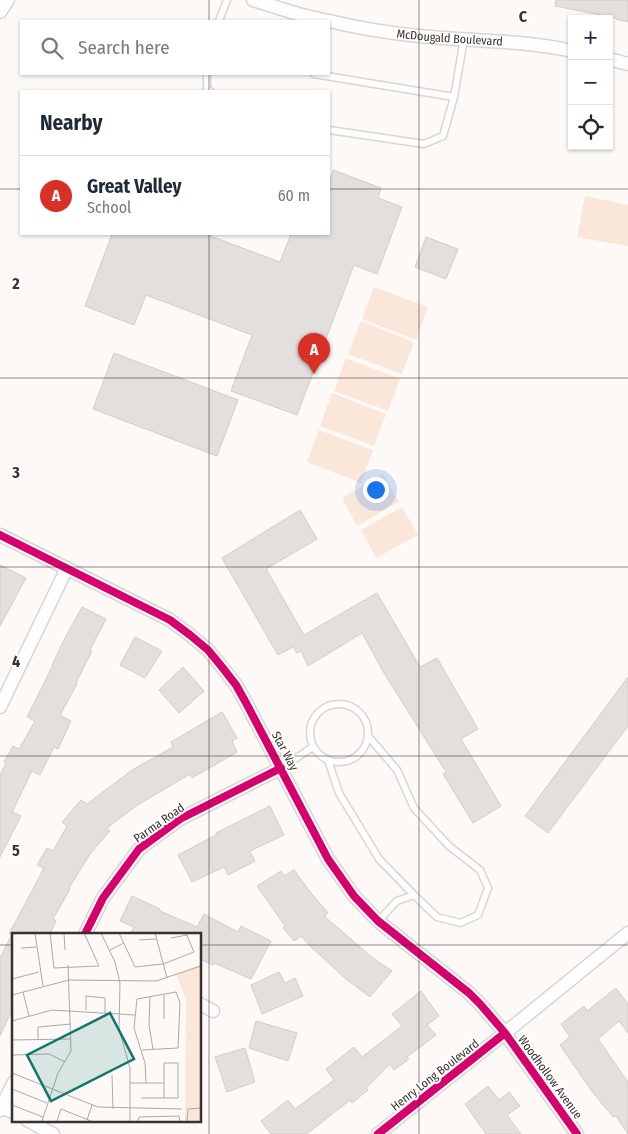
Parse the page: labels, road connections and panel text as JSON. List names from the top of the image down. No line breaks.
{"streets":{"street":["McDougald Boulevard","Star Way","Parma Road","Henry Long Boulevard","Woodhollow Avenue"]},"crossings":[["Star Way","Parma Road"],["Star Way","Henry Long Boulevard"],["Star Way","Woodhollow Avenue"],["Henry Long Boulevard","Woodhollow Avenue"]],"page":{"map_buttons":["+","−"],"search":"Search here","heading":"Nearby","list":[{"mark":"A","name":"Great Valley","note":"School","value":"60 m"}],"pins":"A"},"grid":{"columns":["C"],"rows":["2","3","4","5"]}}
